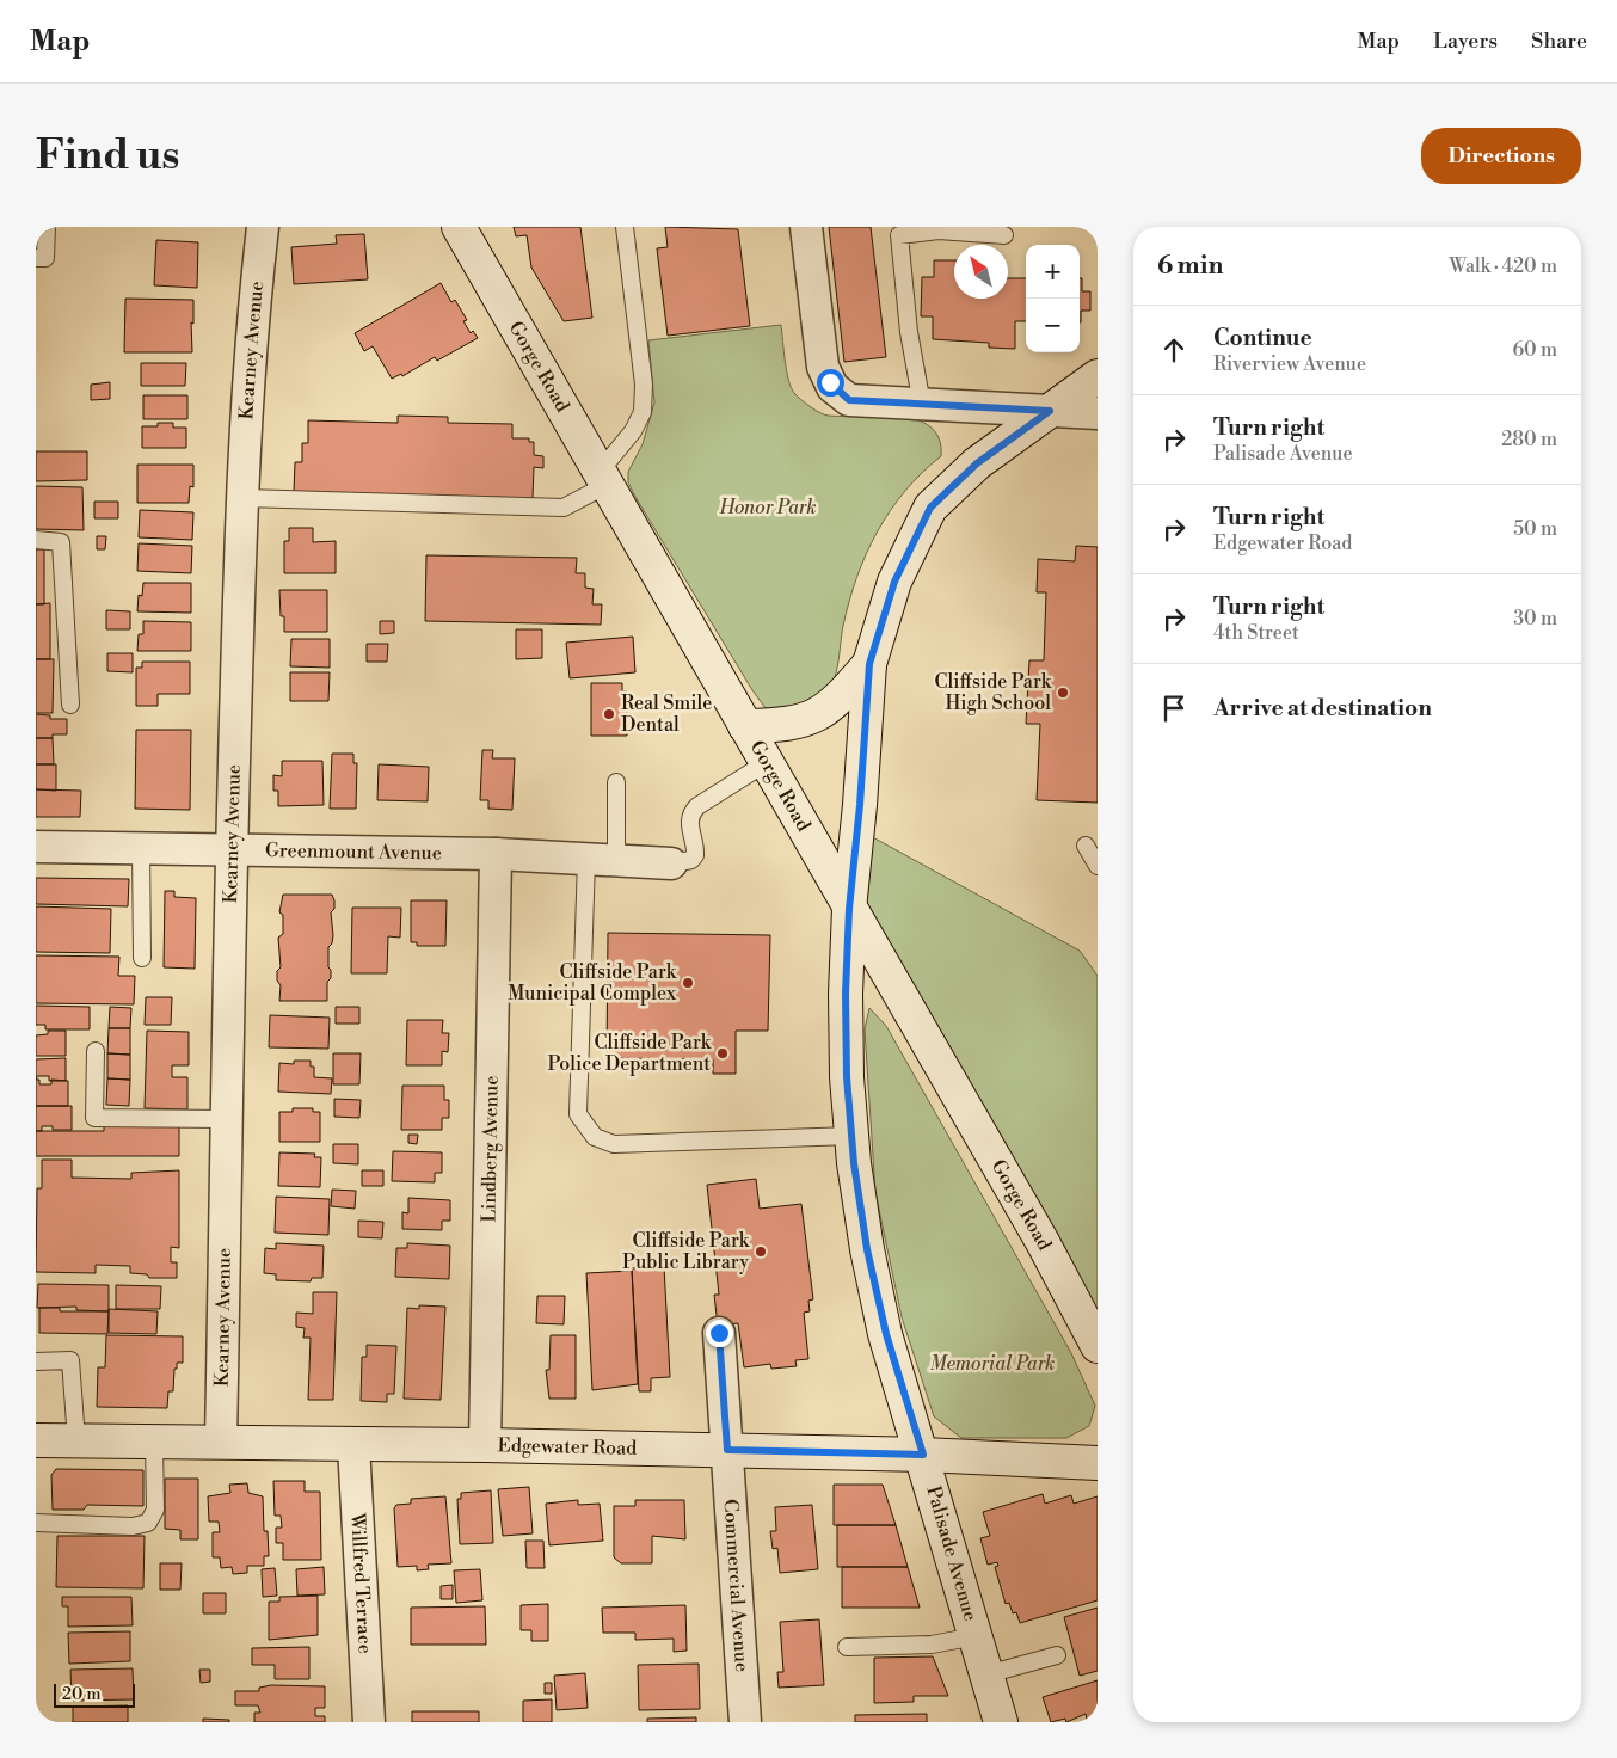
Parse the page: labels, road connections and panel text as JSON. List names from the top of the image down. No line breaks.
{"streets":{"main road":["Gorge Road","Edgewater Road","Palisade Avenue"],"street":["Kearney Avenue","Greenmount Avenue","Lindberg Avenue","Willfred Terrace","Commercial Avenue"]},"crossings":[["Kearney Avenue","Greenmount Avenue"],["Kearney Avenue","Edgewater Road"],["Gorge Road","Palisade Avenue"],["Greenmount Avenue","Lindberg Avenue"],["Lindberg Avenue","Edgewater Road"],["Edgewater Road","Palisade Avenue"],["Edgewater Road","Willfred Terrace"],["Edgewater Road","Commercial Avenue"]],"parks":["Honor Park","Memorial Park"],"places":["Cliffside Park High School","Real Smile Dental","Cliffside Park Municipal Complex","Cliffside Park Police Department","Cliffside Park Public Library"],"scale_bar":"20 m","north":"top left","page":{"header":"Map","nav":["Map","Layers","Share"],"buttons":"Directions","title":"Find us","heading":["6 min","Walk · 420 m"],"map_buttons":["+","−"],"list":[["Continue","Riverview Avenue","60 m"],["Turn right","Palisade Avenue","280 m"],["Turn right","Edgewater Road","50 m"],["Turn right","4th Street","30 m"],"Arrive at destination"],"scale":"20 m"}}
